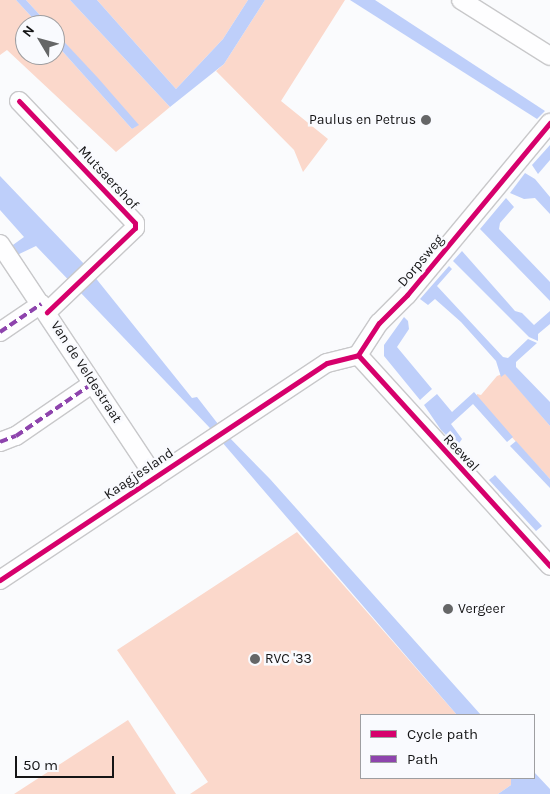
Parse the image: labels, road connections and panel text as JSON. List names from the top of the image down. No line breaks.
{"streets":{"street":["Mutsaershof","Dorpsweg","Van de Veldestraat","Reewal","Kaagjesland"]},"crossings":[["Mutsaershof","Van de Veldestraat"],["Dorpsweg","Reewal"],["Dorpsweg","Kaagjesland"],["Van de Veldestraat","Kaagjesland"],["Reewal","Kaagjesland"]],"places":["Paulus en Petrus","Vergeer","RVC '33"],"legend":["Cycle path","Path"],"scale_bar":"50 m","north":"top left"}
